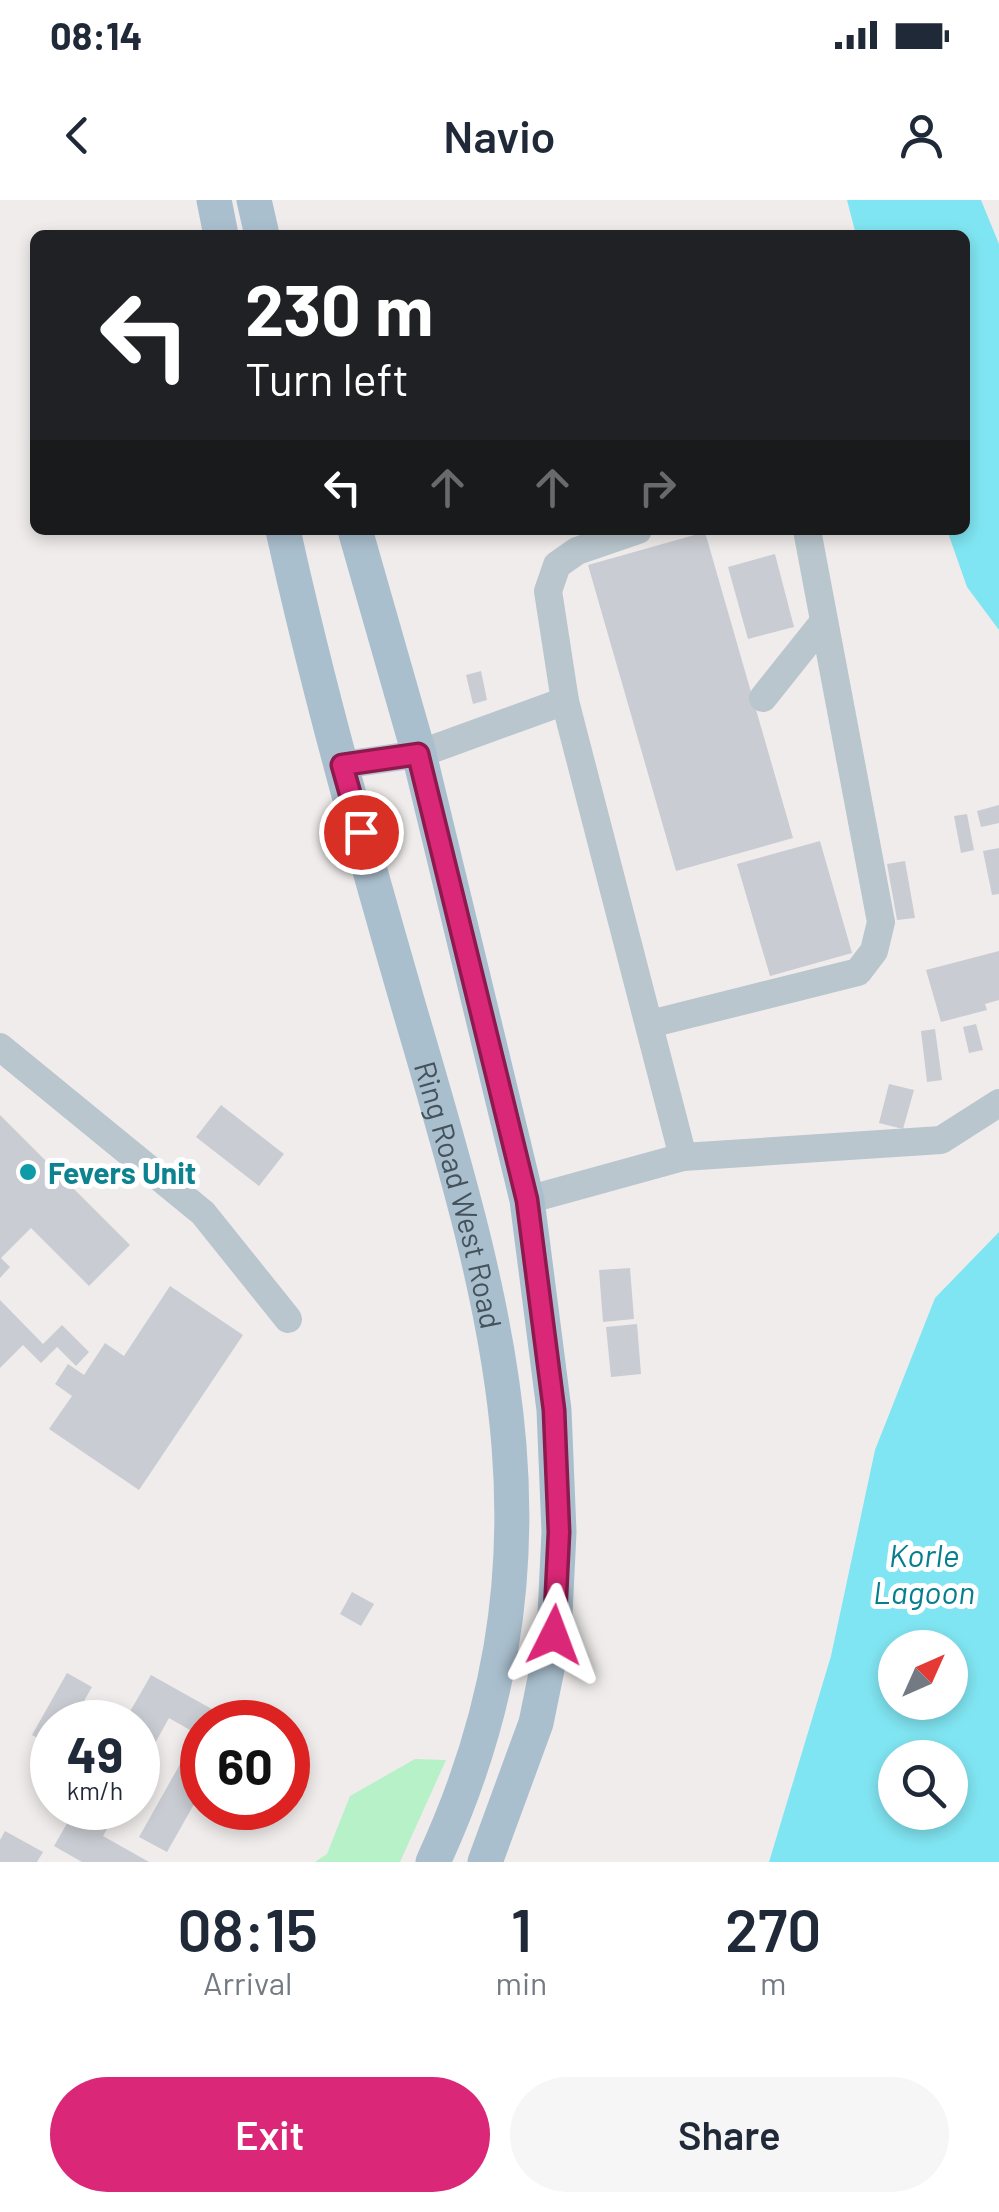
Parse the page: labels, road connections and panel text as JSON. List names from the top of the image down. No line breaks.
{"streets":{"main road":["Ring Road West Road"]},"water":["Korle Lagoon"],"places":["Fevers Unit"],"north":"top right","page":{"status":"08:14","header":"Navio","turn":["230 m","Turn left"],"speed":"49 km/h","limit":"60","eta":["08:15","Arrival","1","min","270","m"],"buttons":["Exit","Share"]}}
